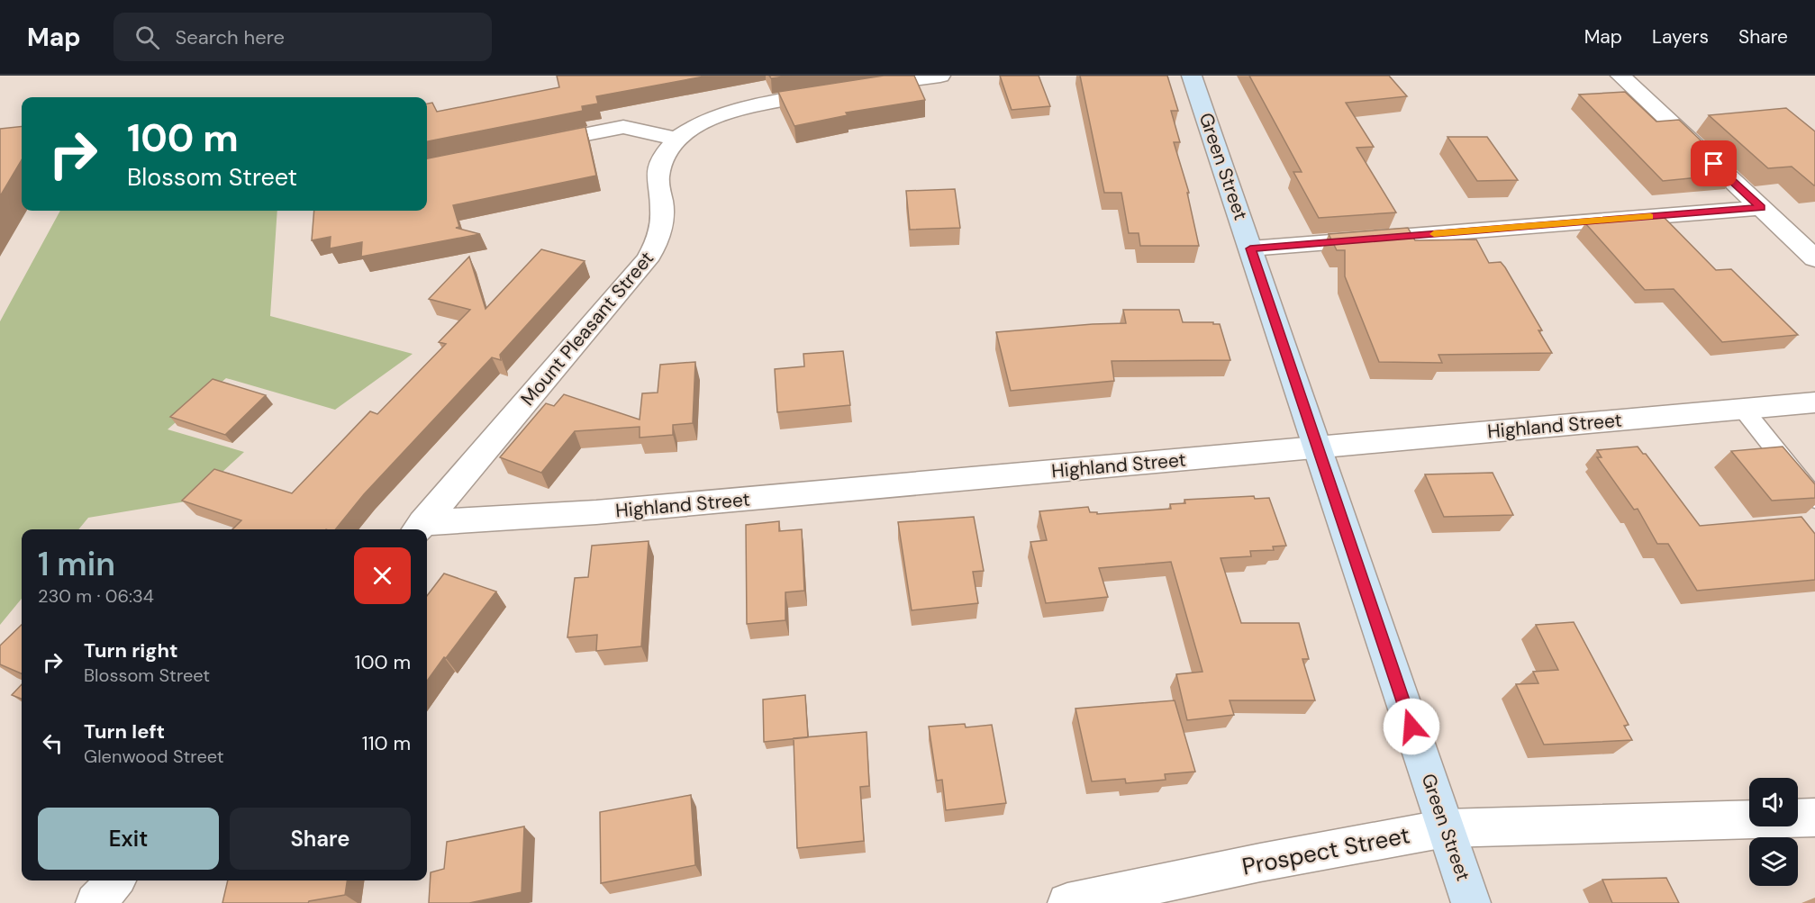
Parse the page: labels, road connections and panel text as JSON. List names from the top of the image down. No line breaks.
{"streets":{"street":["Green Street","Mount Pleasant Street","Highland Street","Prospect Street"]},"crossings":[["Green Street","Highland Street"],["Green Street","Prospect Street"],["Mount Pleasant Street","Highland Street"]],"page":{"header":"Map","search":"Search here","nav":["Map","Layers","Share"],"turn":["100 m","Blossom Street"],"heading":["1 min","230 m · 06:34"],"list":[{"name":"Turn right","note":"Blossom Street","value":"100 m"},{"name":"Turn left","note":"Glenwood Street","value":"110 m"}],"buttons":["Exit","Share"]}}
